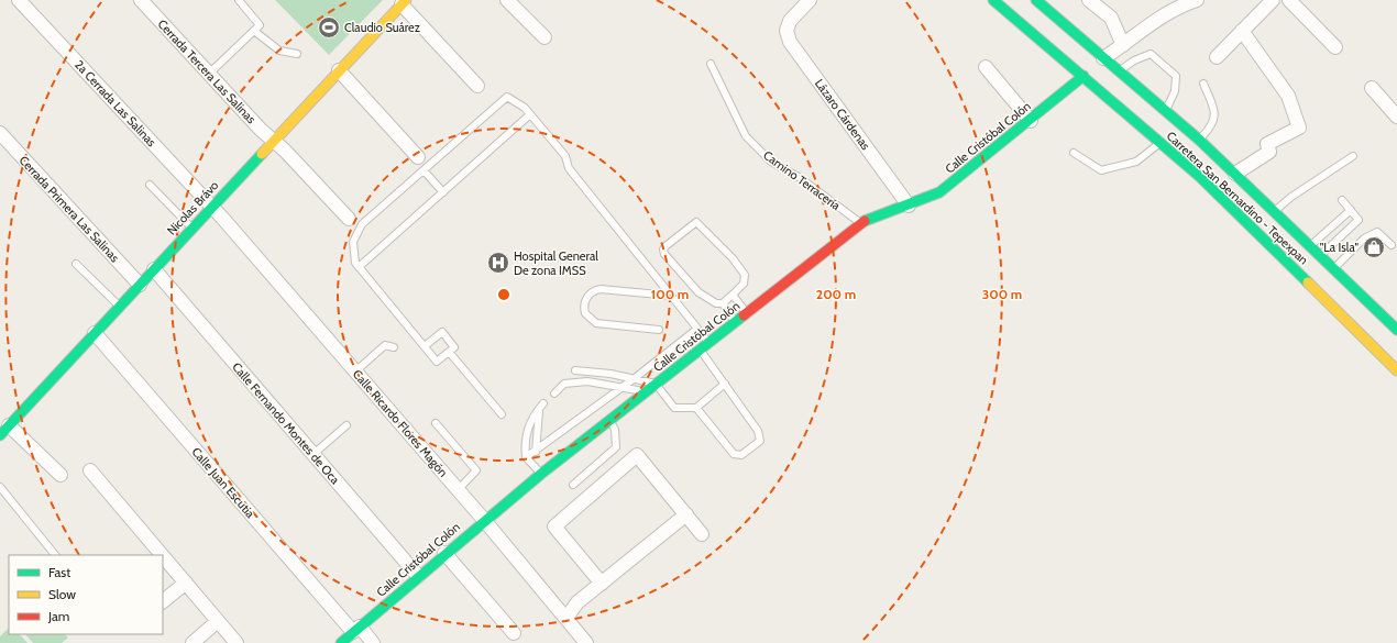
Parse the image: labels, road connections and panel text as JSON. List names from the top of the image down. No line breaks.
{"streets":{"main road":["Calle Cristóbal Colón","Carretera San Bernardino - Tepexpan","Nicolas Brávo"],"street":["Cerrada Tercera Las Salinas","2a Cerrada Las Salinas","Lázaro Cárdenas","Cerrada Primera Las Salinas","Calle Fernando Montes de Oca","Calle Ricardo Flores Magón","Calle Juan Escutia"],"lane":["Camino Terracería"]},"crossings":[["Cerrada Tercera Las Salinas","Nicolas Brávo"],["2a Cerrada Las Salinas","Nicolas Brávo"],["2a Cerrada Las Salinas","Calle Ricardo Flores Magón"],["Lázaro Cárdenas","Calle Cristóbal Colón"],["Calle Cristóbal Colón","Camino Terracería"],["Calle Cristóbal Colón","Carretera San Bernardino - Tepexpan"],["Calle Cristóbal Colón","Calle Fernando Montes de Oca"],["Calle Cristóbal Colón","Calle Ricardo Flores Magón"],["Calle Cristóbal Colón","Calle Juan Escutia"],["Nicolas Brávo","Cerrada Primera Las Salinas"],["Nicolas Brávo","Calle Fernando Montes de Oca"],["Nicolas Brávo","Calle Ricardo Flores Magón"],["Nicolas Brávo","Calle Juan Escutia"]],"places":{"sports":["Claudio Suárez"],"shop":["\"La Isla\""],"hospital":["Hospital General De zona IMSS"]},"legend":["Fast","Slow","Jam"],"rings":["100 m","200 m","300 m"]}
